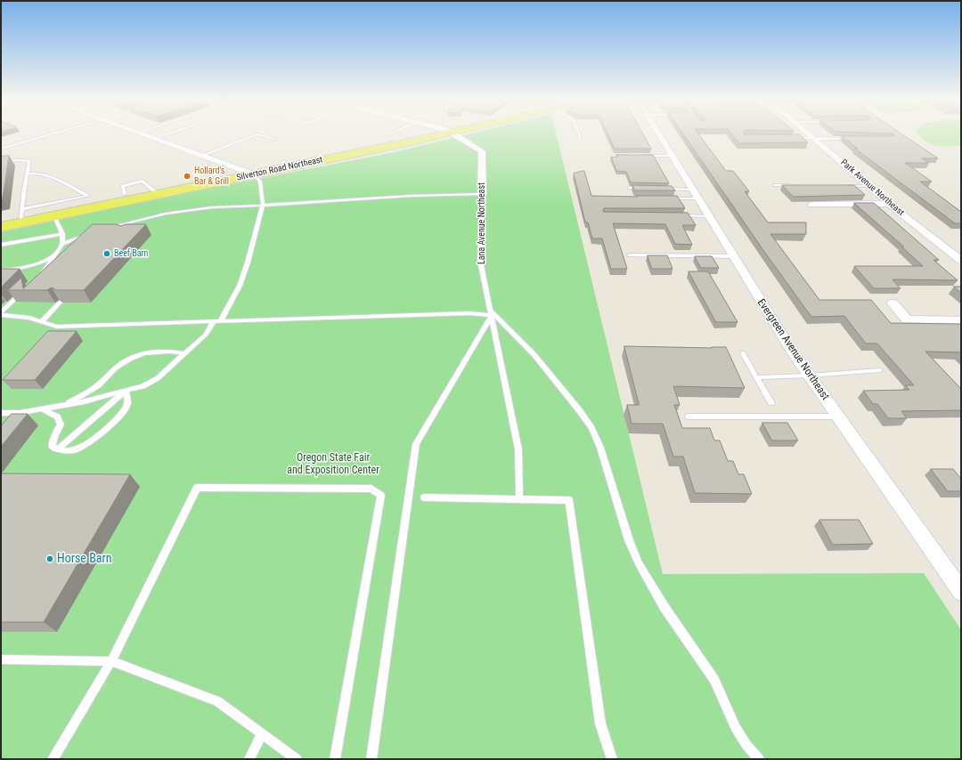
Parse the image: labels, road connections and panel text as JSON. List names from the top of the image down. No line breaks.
{"streets":{"main road":["Silverton Road Northeast"],"street":["Park Avenue Northeast","Lana Avenue Northeast","Evergreen Avenue Northeast"]},"parks":["Oregon State Fair and Exposition Center"],"places":["Hollard's Bar & Grill","Beef Barn","Horse Barn"]}
